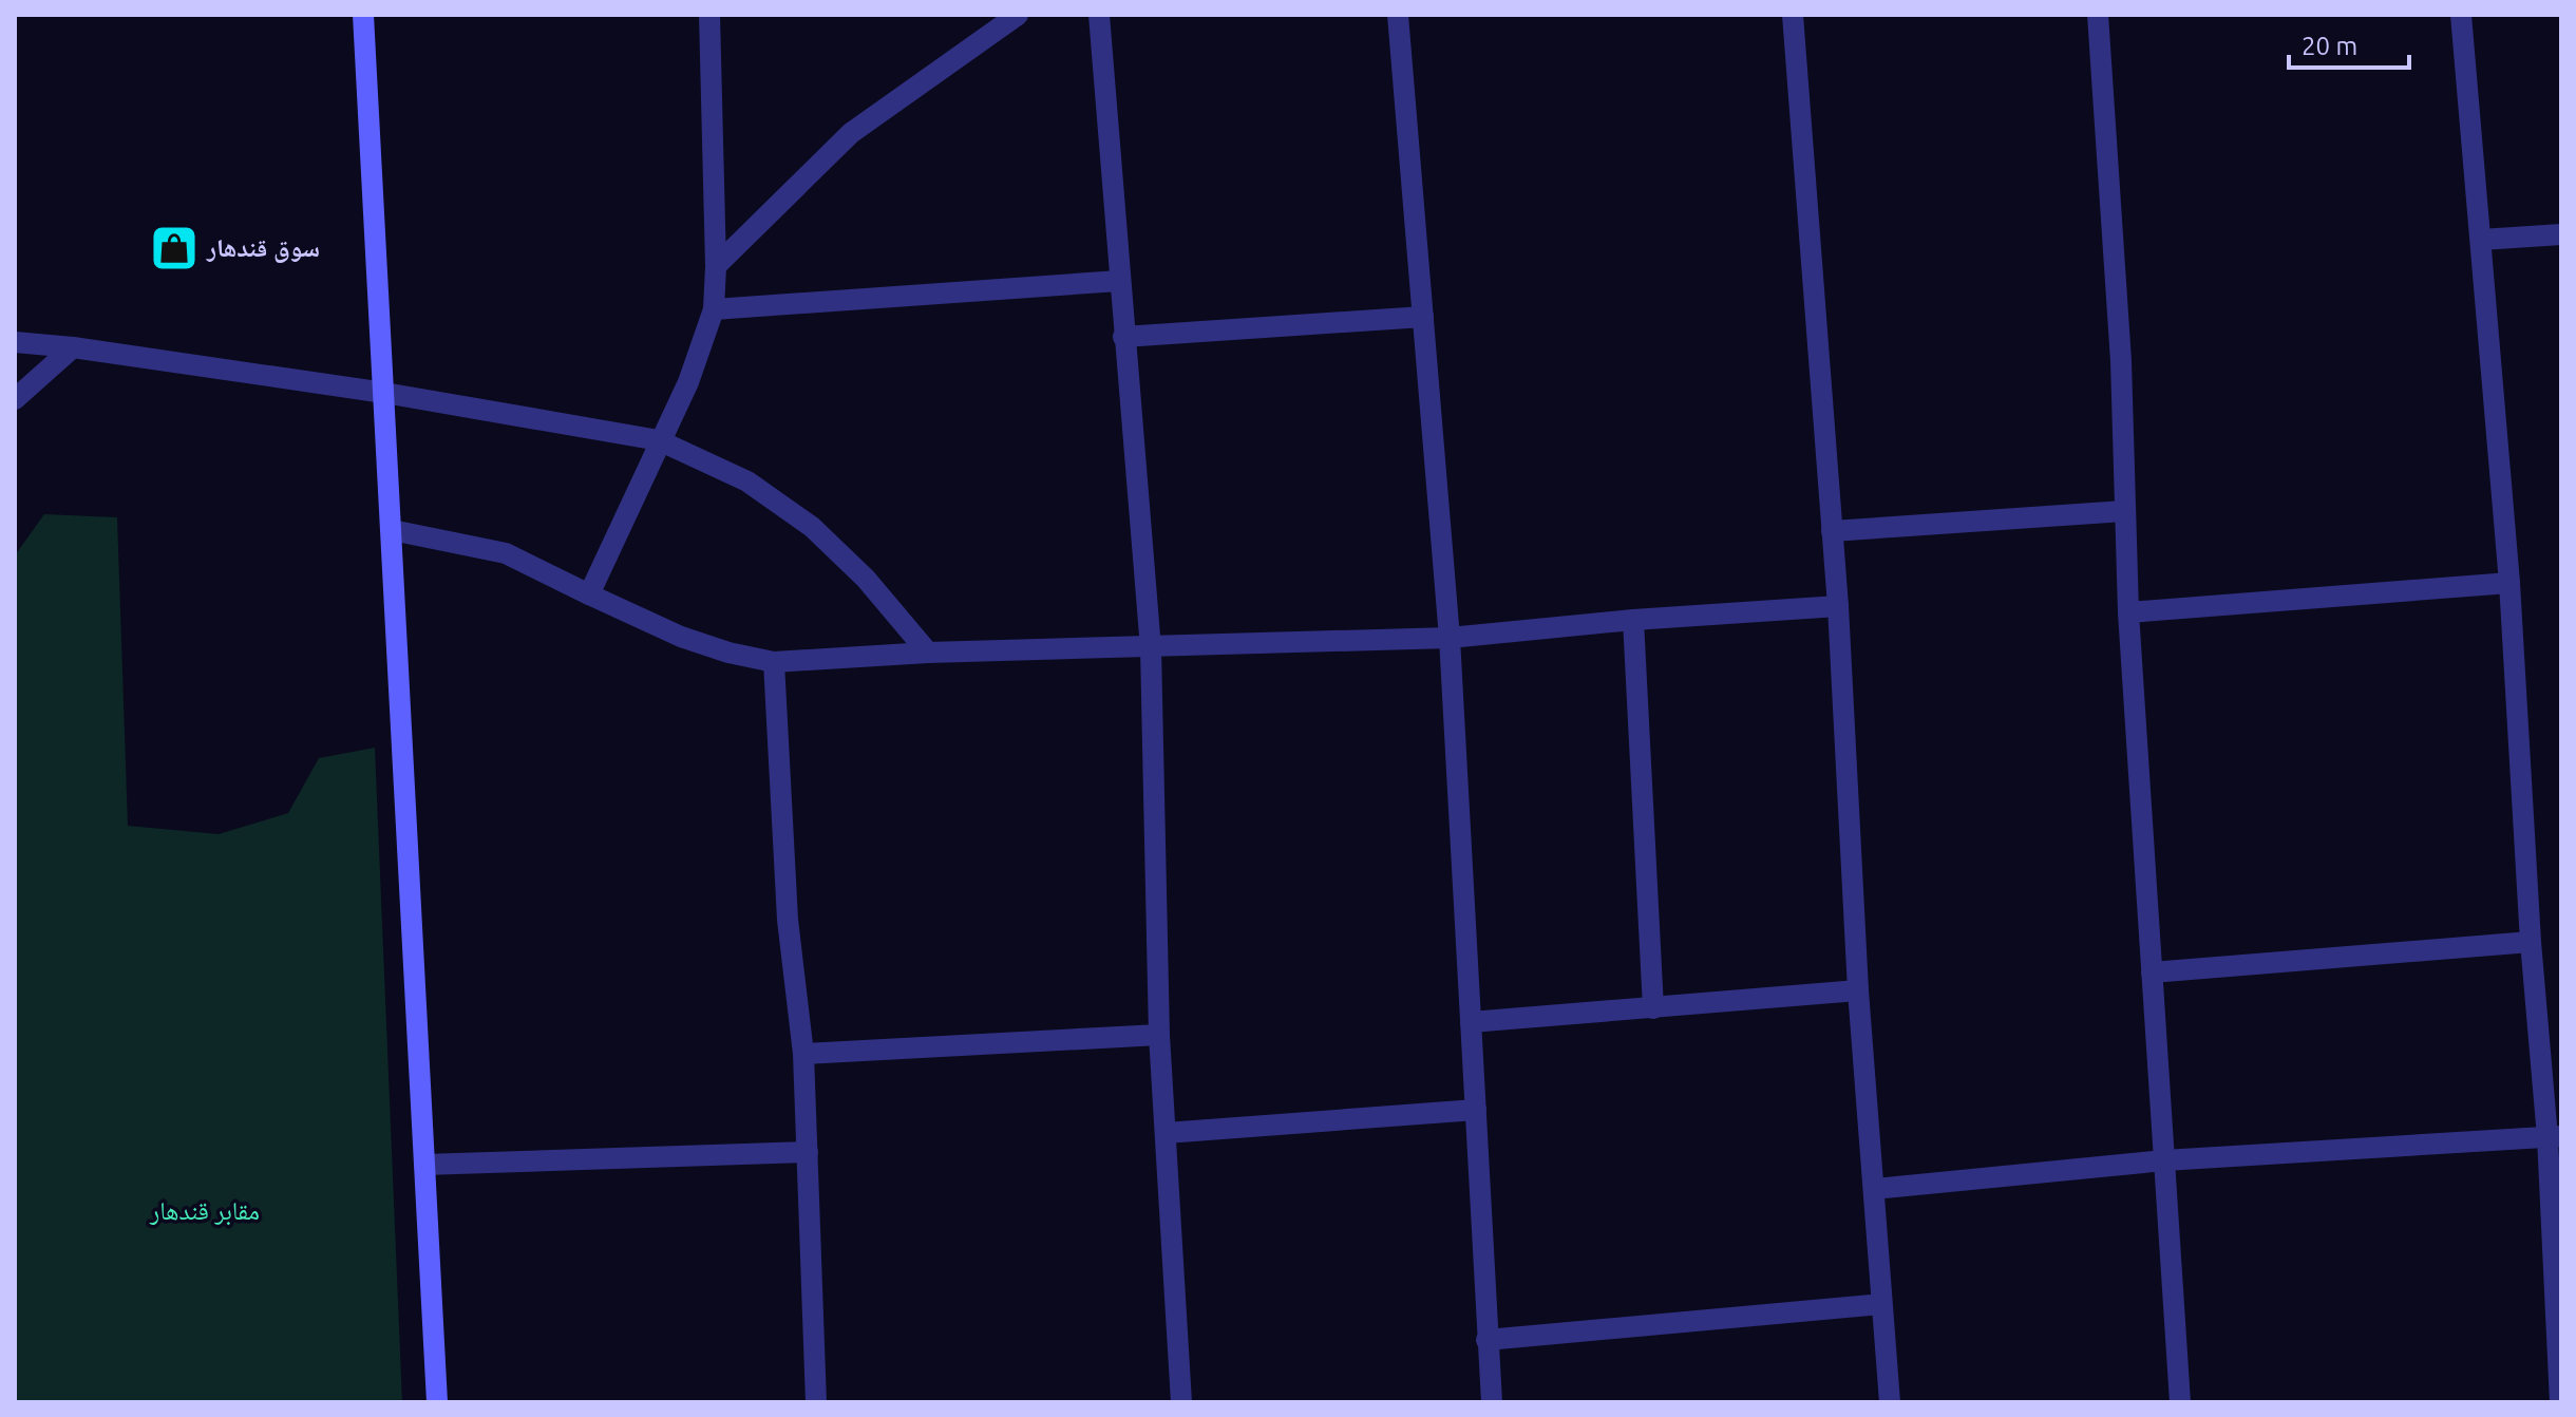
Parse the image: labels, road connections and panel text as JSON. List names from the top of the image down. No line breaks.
{"parks":["مقابر قندهار"],"places":{"shop":["سوق قندهار"]},"scale_bar":"20 m"}
